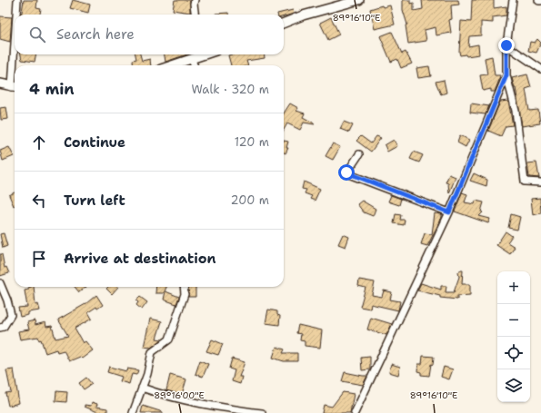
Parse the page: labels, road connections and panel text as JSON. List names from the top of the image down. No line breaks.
{"page":{"search":"Search here","heading":["4 min","Walk · 320 m"],"list":[["Continue","120 m"],["Turn left","200 m"],"Arrive at destination"],"map_buttons":["+","−"]},"coordinates":["89°16'10\"E","89°16'00\"E"]}
